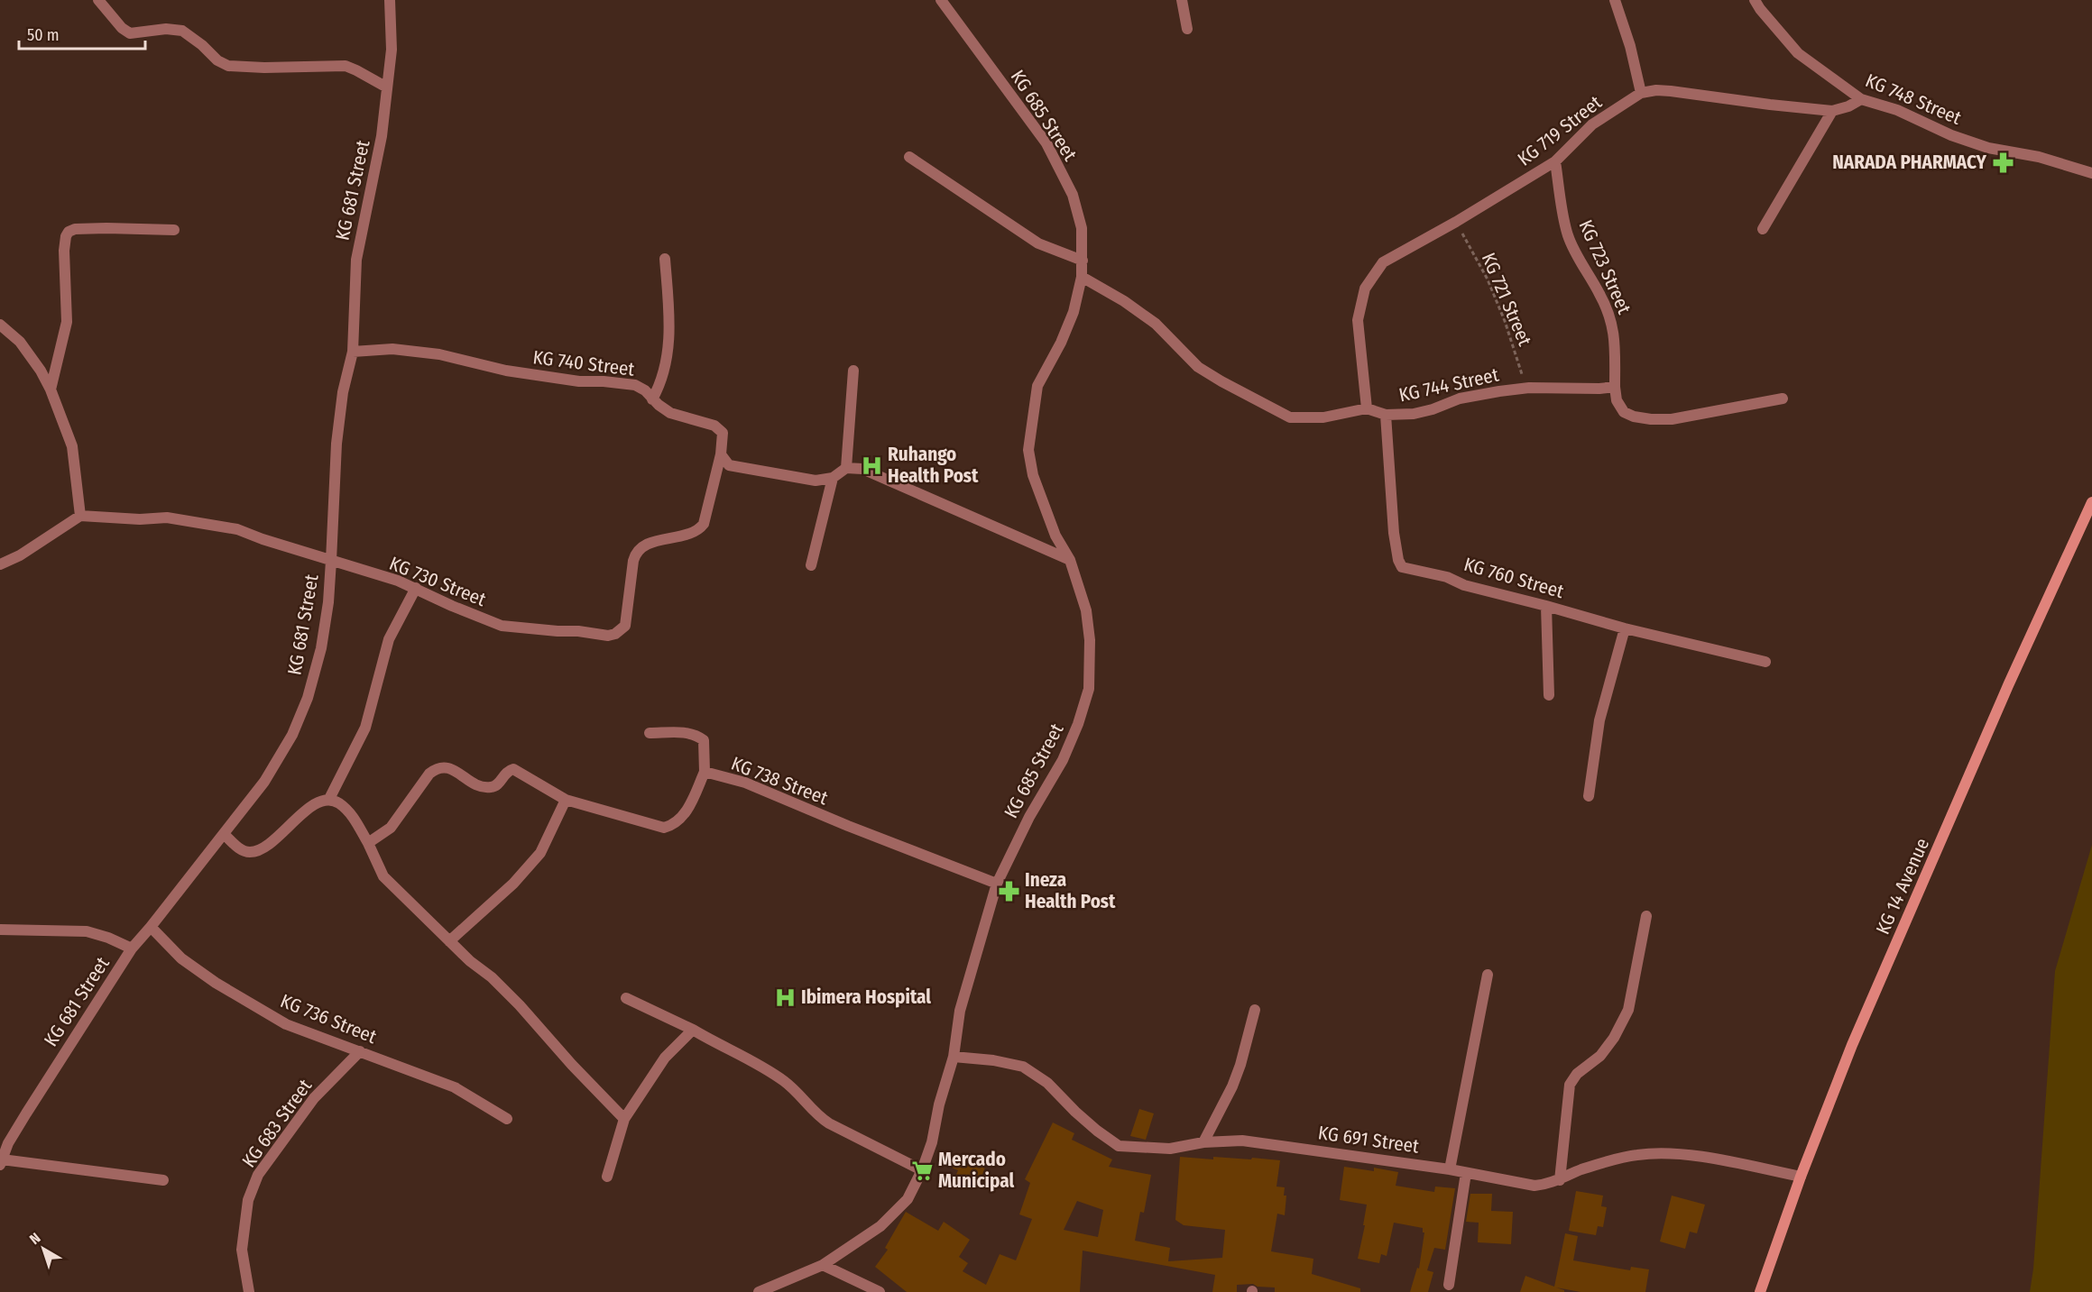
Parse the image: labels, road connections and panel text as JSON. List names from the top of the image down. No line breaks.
{"streets":{"main road":["KG 14 Avenue"],"street":["KG 748 Street","KG 685 Street","KG 719 Street","KG 681 Street","KG 723 Street","KG 740 Street","KG 744 Street","KG 760 Street","KG 730 Street","KG 738 Street","KG 736 Street","KG 683 Street","KG 691 Street"],"path":["KG 721 Street"]},"crossings":[["KG 748 Street","KG 719 Street"],["KG 685 Street","KG 738 Street"],["KG 685 Street","KG 691 Street"],["KG 719 Street","KG 723 Street"],["KG 719 Street","KG 721 Street"],["KG 719 Street","KG 744 Street"],["KG 681 Street","KG 740 Street"],["KG 681 Street","KG 730 Street"],["KG 681 Street","KG 736 Street"],["KG 723 Street","KG 744 Street"],["KG 721 Street","KG 744 Street"],["KG 740 Street","KG 730 Street"],["KG 744 Street","KG 760 Street"],["KG 14 Avenue","KG 691 Street"],["KG 736 Street","KG 683 Street"]],"places":{"pharmacy":["NARADA PHARMACY","Ineza Health Post"],"hospital":["Ruhango Health Post","Ibimera Hospital"],"supermarket":["Mercado Municipal"]},"scale_bar":"50 m","north":"top left"}
